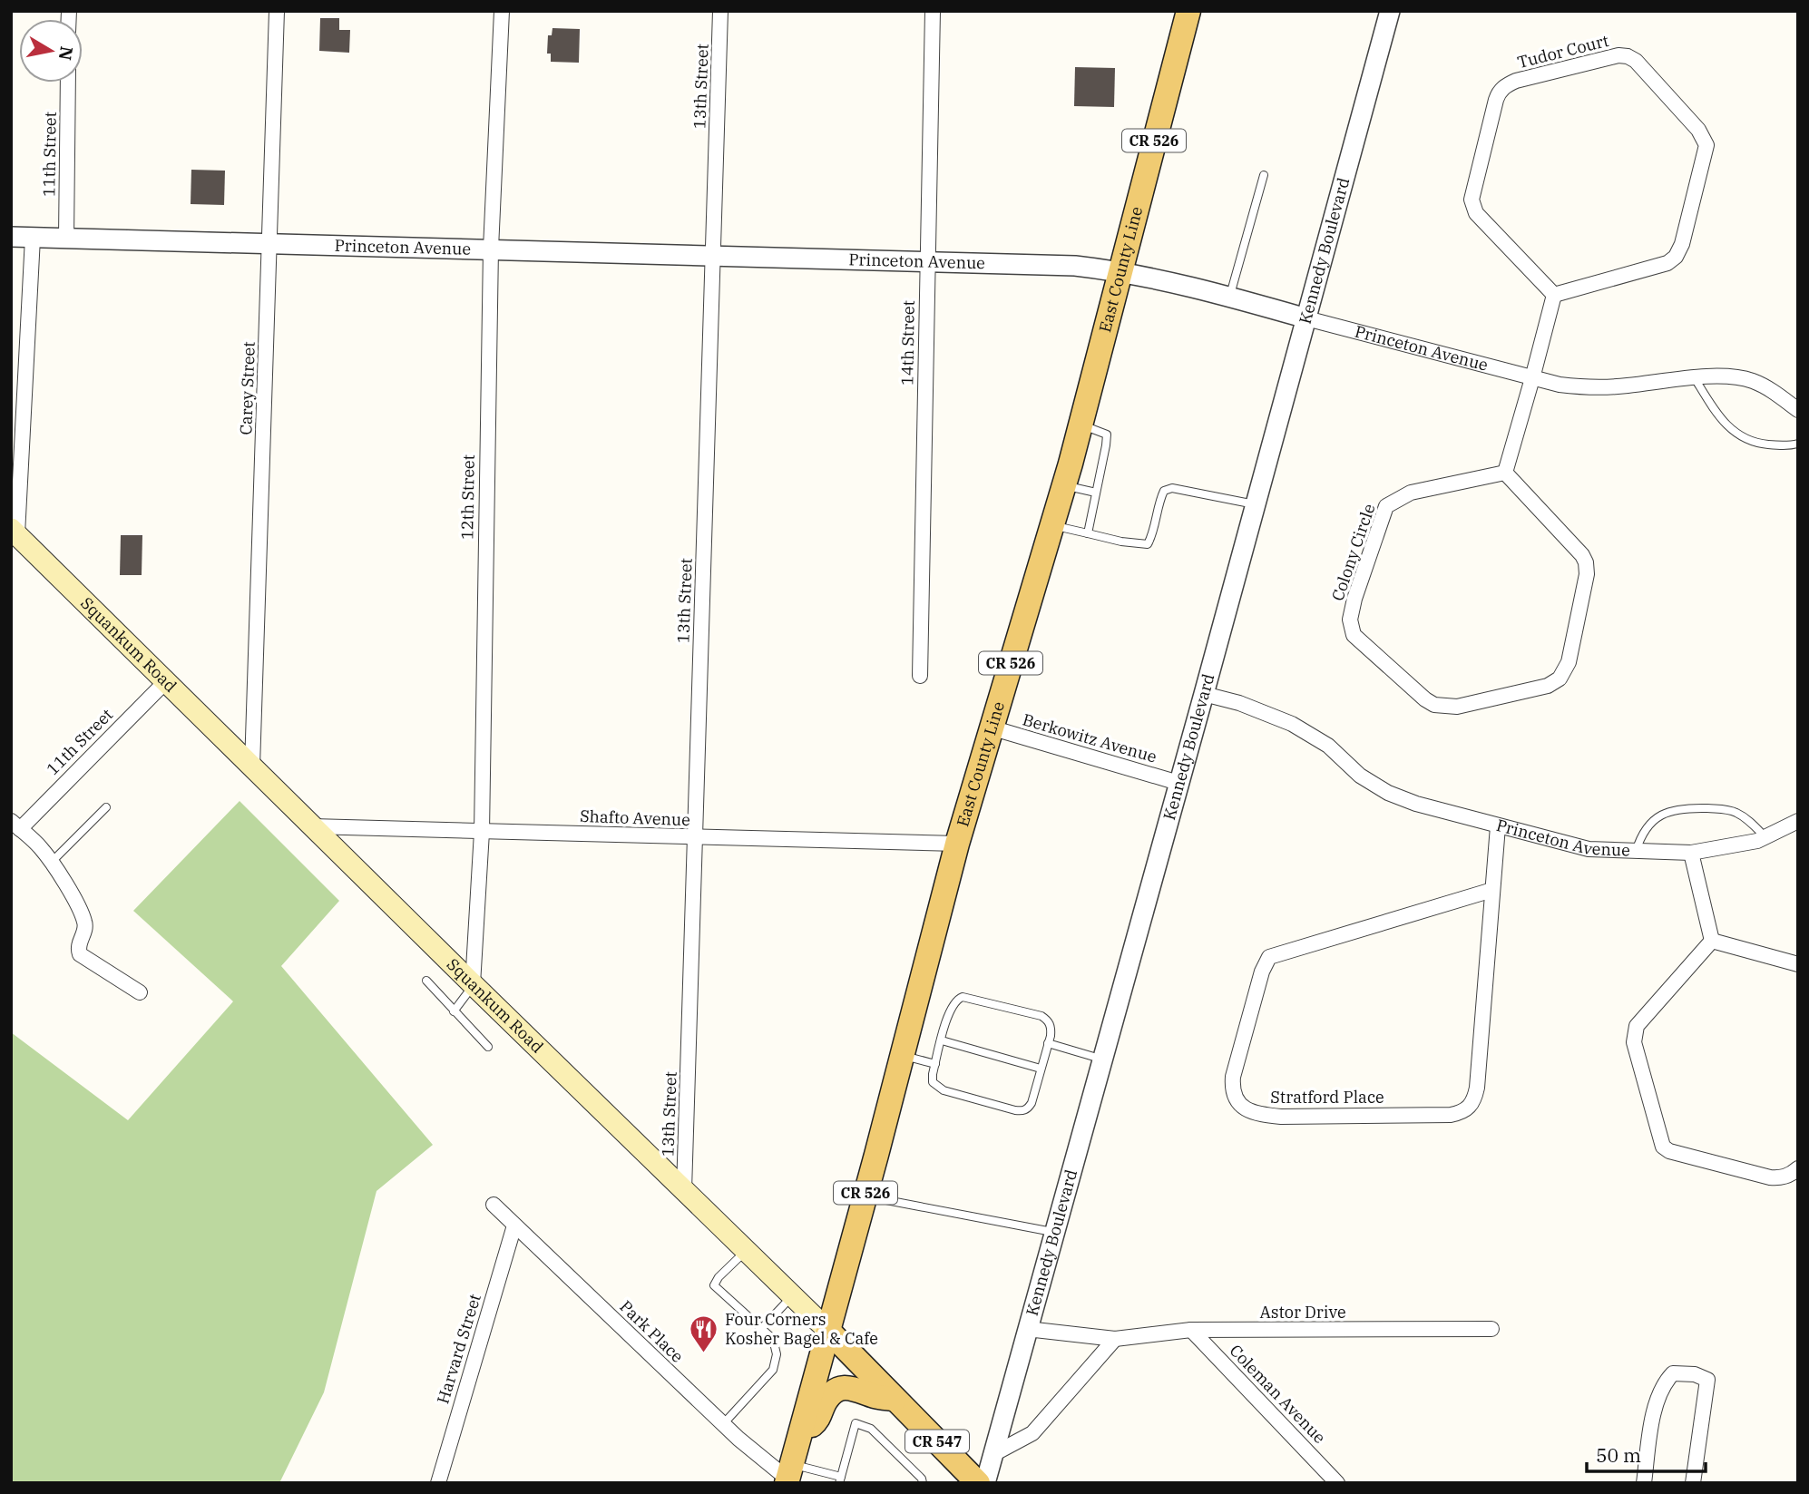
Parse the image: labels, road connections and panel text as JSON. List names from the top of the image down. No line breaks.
{"streets":{"main road":["CR 526","East County Line","Squankum Road","CR 547"],"street":["Tudor Court","13th Street","11th Street","Princeton Avenue","Kennedy Boulevard","14th Street","Carey Street","12th Street","Colony Circle","Berkowitz Avenue","Shafto Avenue","Stratford Place","Astor Drive","Park Place","Harvard Street","Coleman Avenue"]},"crossings":[["13th Street","Princeton Avenue"],["13th Street","Squankum Road"],["13th Street","Shafto Avenue"],["11th Street","Princeton Avenue"],["11th Street","Squankum Road"],["Princeton Avenue","Kennedy Boulevard"],["Princeton Avenue","East County Line"],["Princeton Avenue","14th Street"],["Princeton Avenue","Carey Street"],["Princeton Avenue","12th Street"],["Princeton Avenue","Stratford Place"],["Kennedy Boulevard","Berkowitz Avenue"],["Kennedy Boulevard","Astor Drive"],["East County Line","Squankum Road"],["East County Line","Berkowitz Avenue"],["East County Line","Shafto Avenue"],["East County Line","Park Place"],["Carey Street","Squankum Road"],["12th Street","Squankum Road"],["12th Street","Shafto Avenue"],["Squankum Road","Shafto Avenue"],["Astor Drive","Coleman Avenue"],["Park Place","Harvard Street"]],"places":{"restaurant":["Four Corners Kosher Bagel & Cafe"]},"scale_bar":"50 m","north":"right"}
